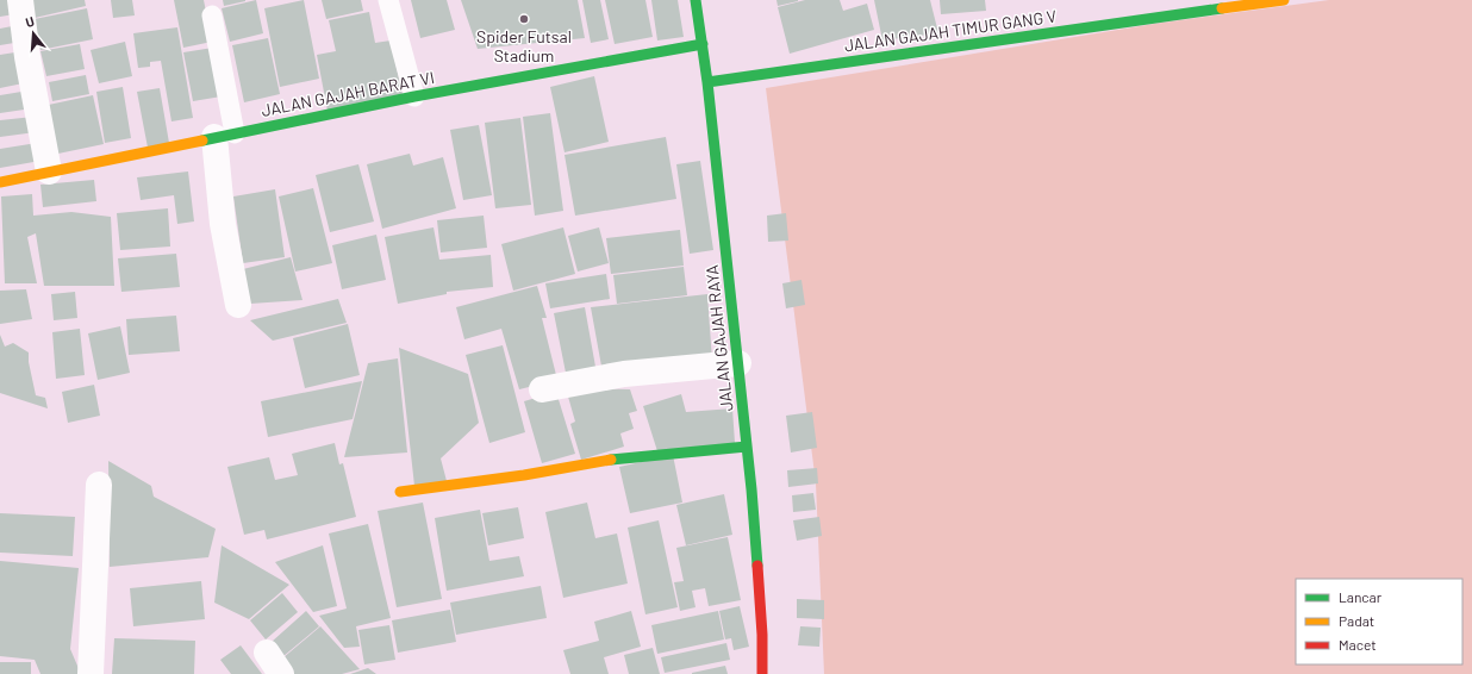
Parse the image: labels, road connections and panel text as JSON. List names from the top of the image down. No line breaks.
{"streets":{"street":["JALAN GAJAH TIMUR GANG V","JALAN GAJAH BARAT VI","JALAN GAJAH RAYA"]},"crossings":[["JALAN GAJAH TIMUR GANG V","JALAN GAJAH RAYA"],["JALAN GAJAH BARAT VI","JALAN GAJAH RAYA"]],"places":["Spider Futsal Stadium"],"legend":["Lancar","Padat","Macet"],"north":"top"}
